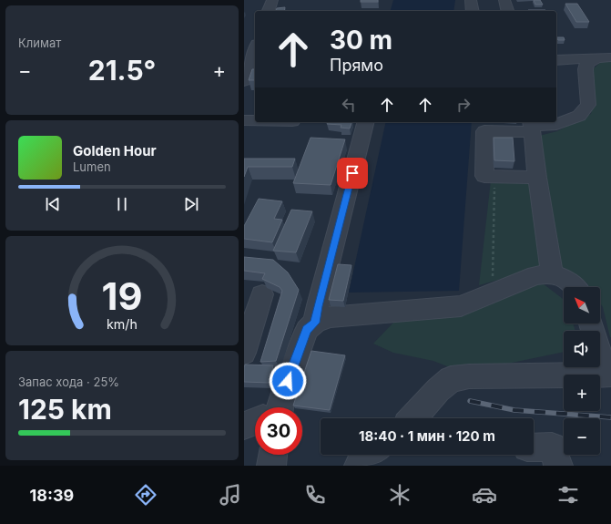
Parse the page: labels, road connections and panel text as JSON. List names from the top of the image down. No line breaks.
{"north":"top left","page":{"tile":["Климат",["Запас хода · 25%","125 km"]],"turn":["30 m","Прямо"],"heat":["−","21.5°","+"],"song":["Golden Hour","Lumen"],"map_buttons":["+","−"],"limit":"30","trip":"18:40 · 1 мин · 120 m","tabs":"18:39","gauge":["19","km/h"]}}
